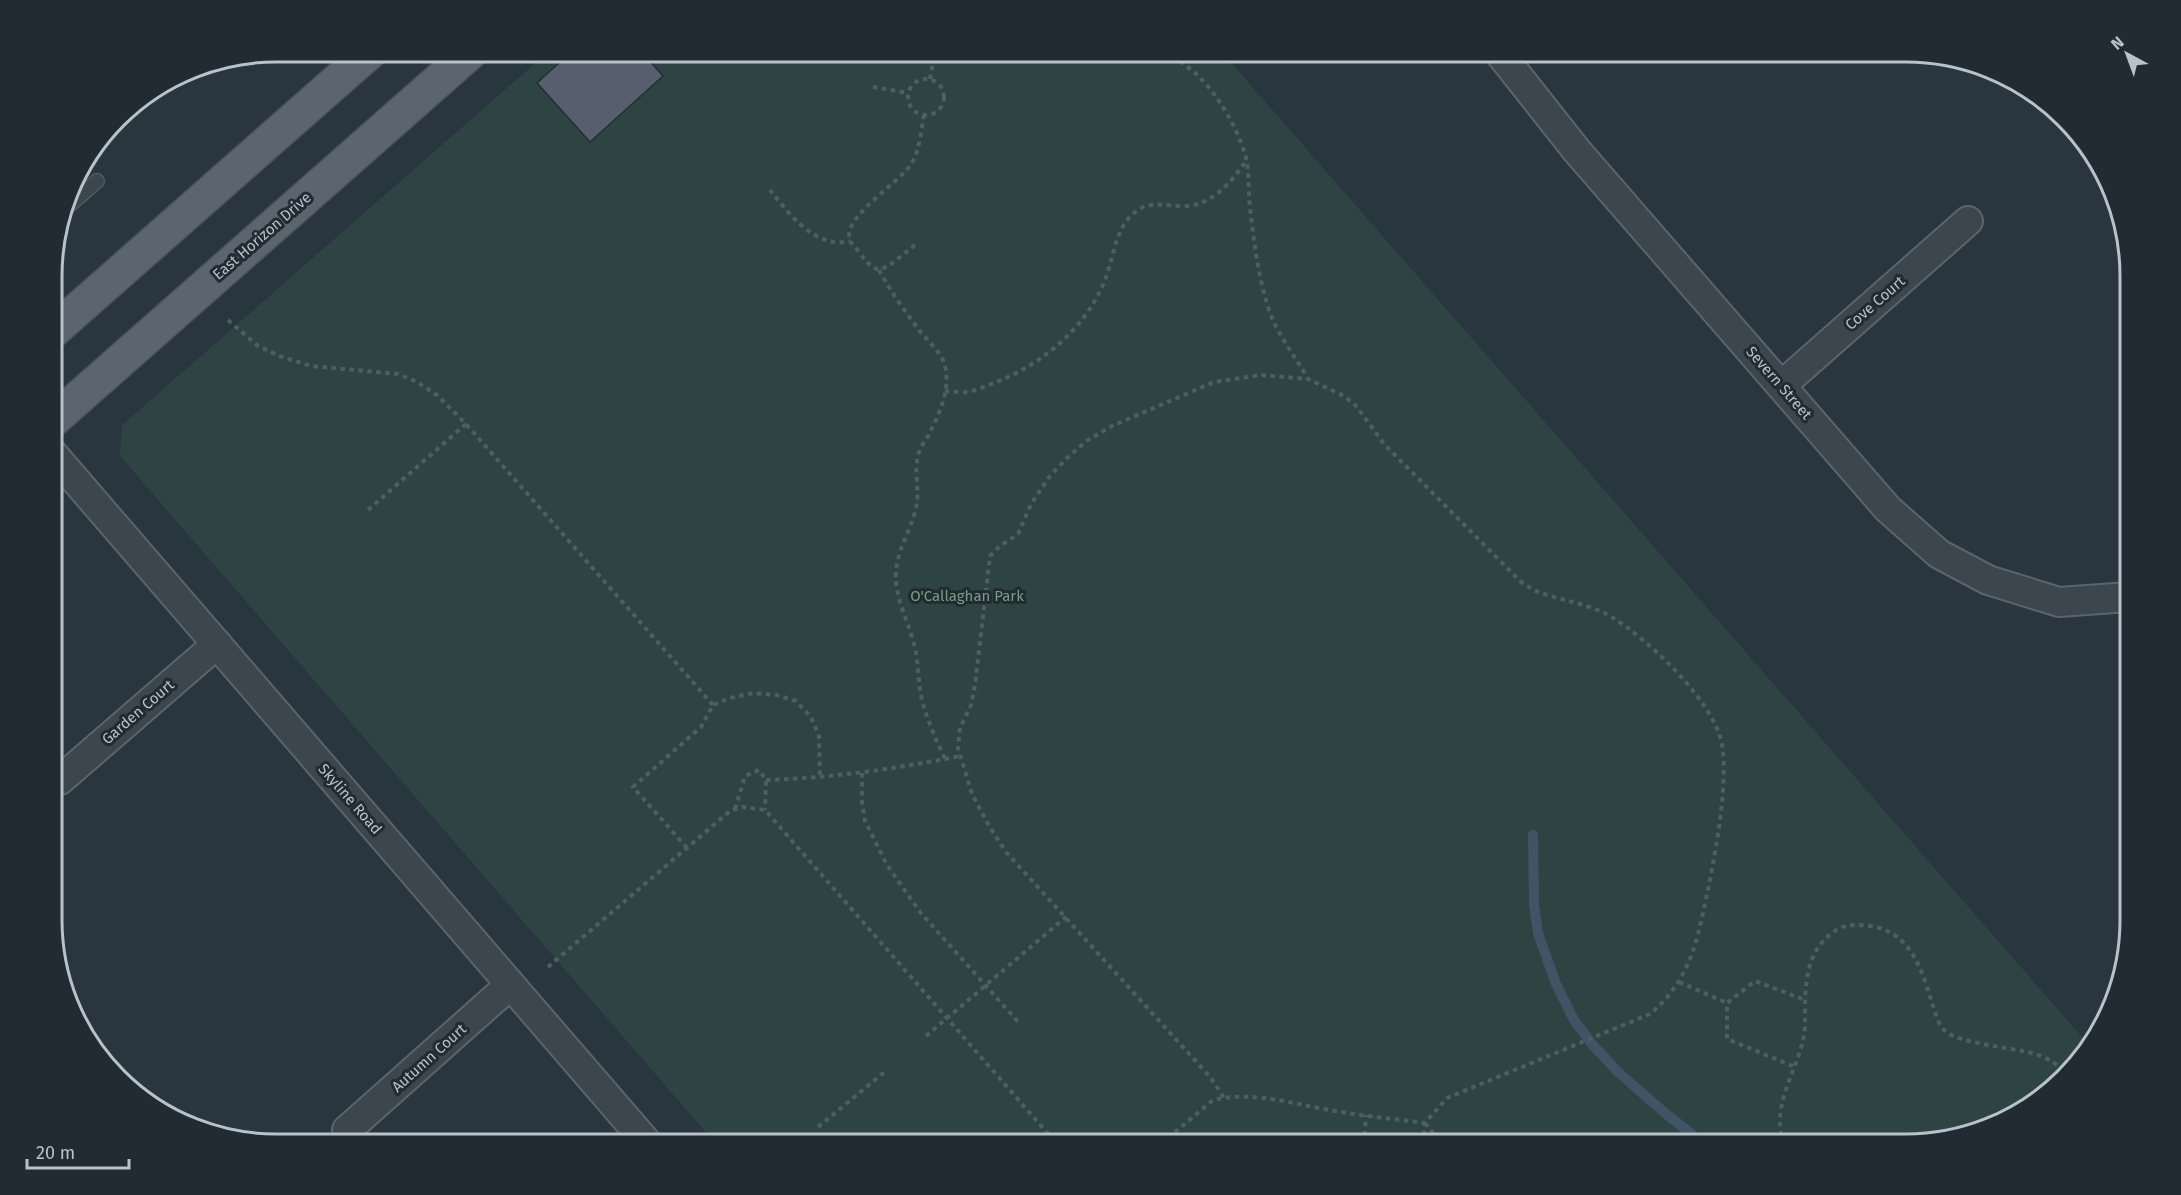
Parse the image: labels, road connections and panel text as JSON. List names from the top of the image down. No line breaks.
{"streets":{"main road":["East Horizon Drive"],"street":["Cove Court","Severn Street","Garden Court","Skyline Road","Autumn Court"]},"crossings":[["Cove Court","Severn Street"],["Garden Court","Skyline Road"],["Skyline Road","Autumn Court"]],"parks":["O'Callaghan Park"],"scale_bar":"20 m","north":"top left"}
